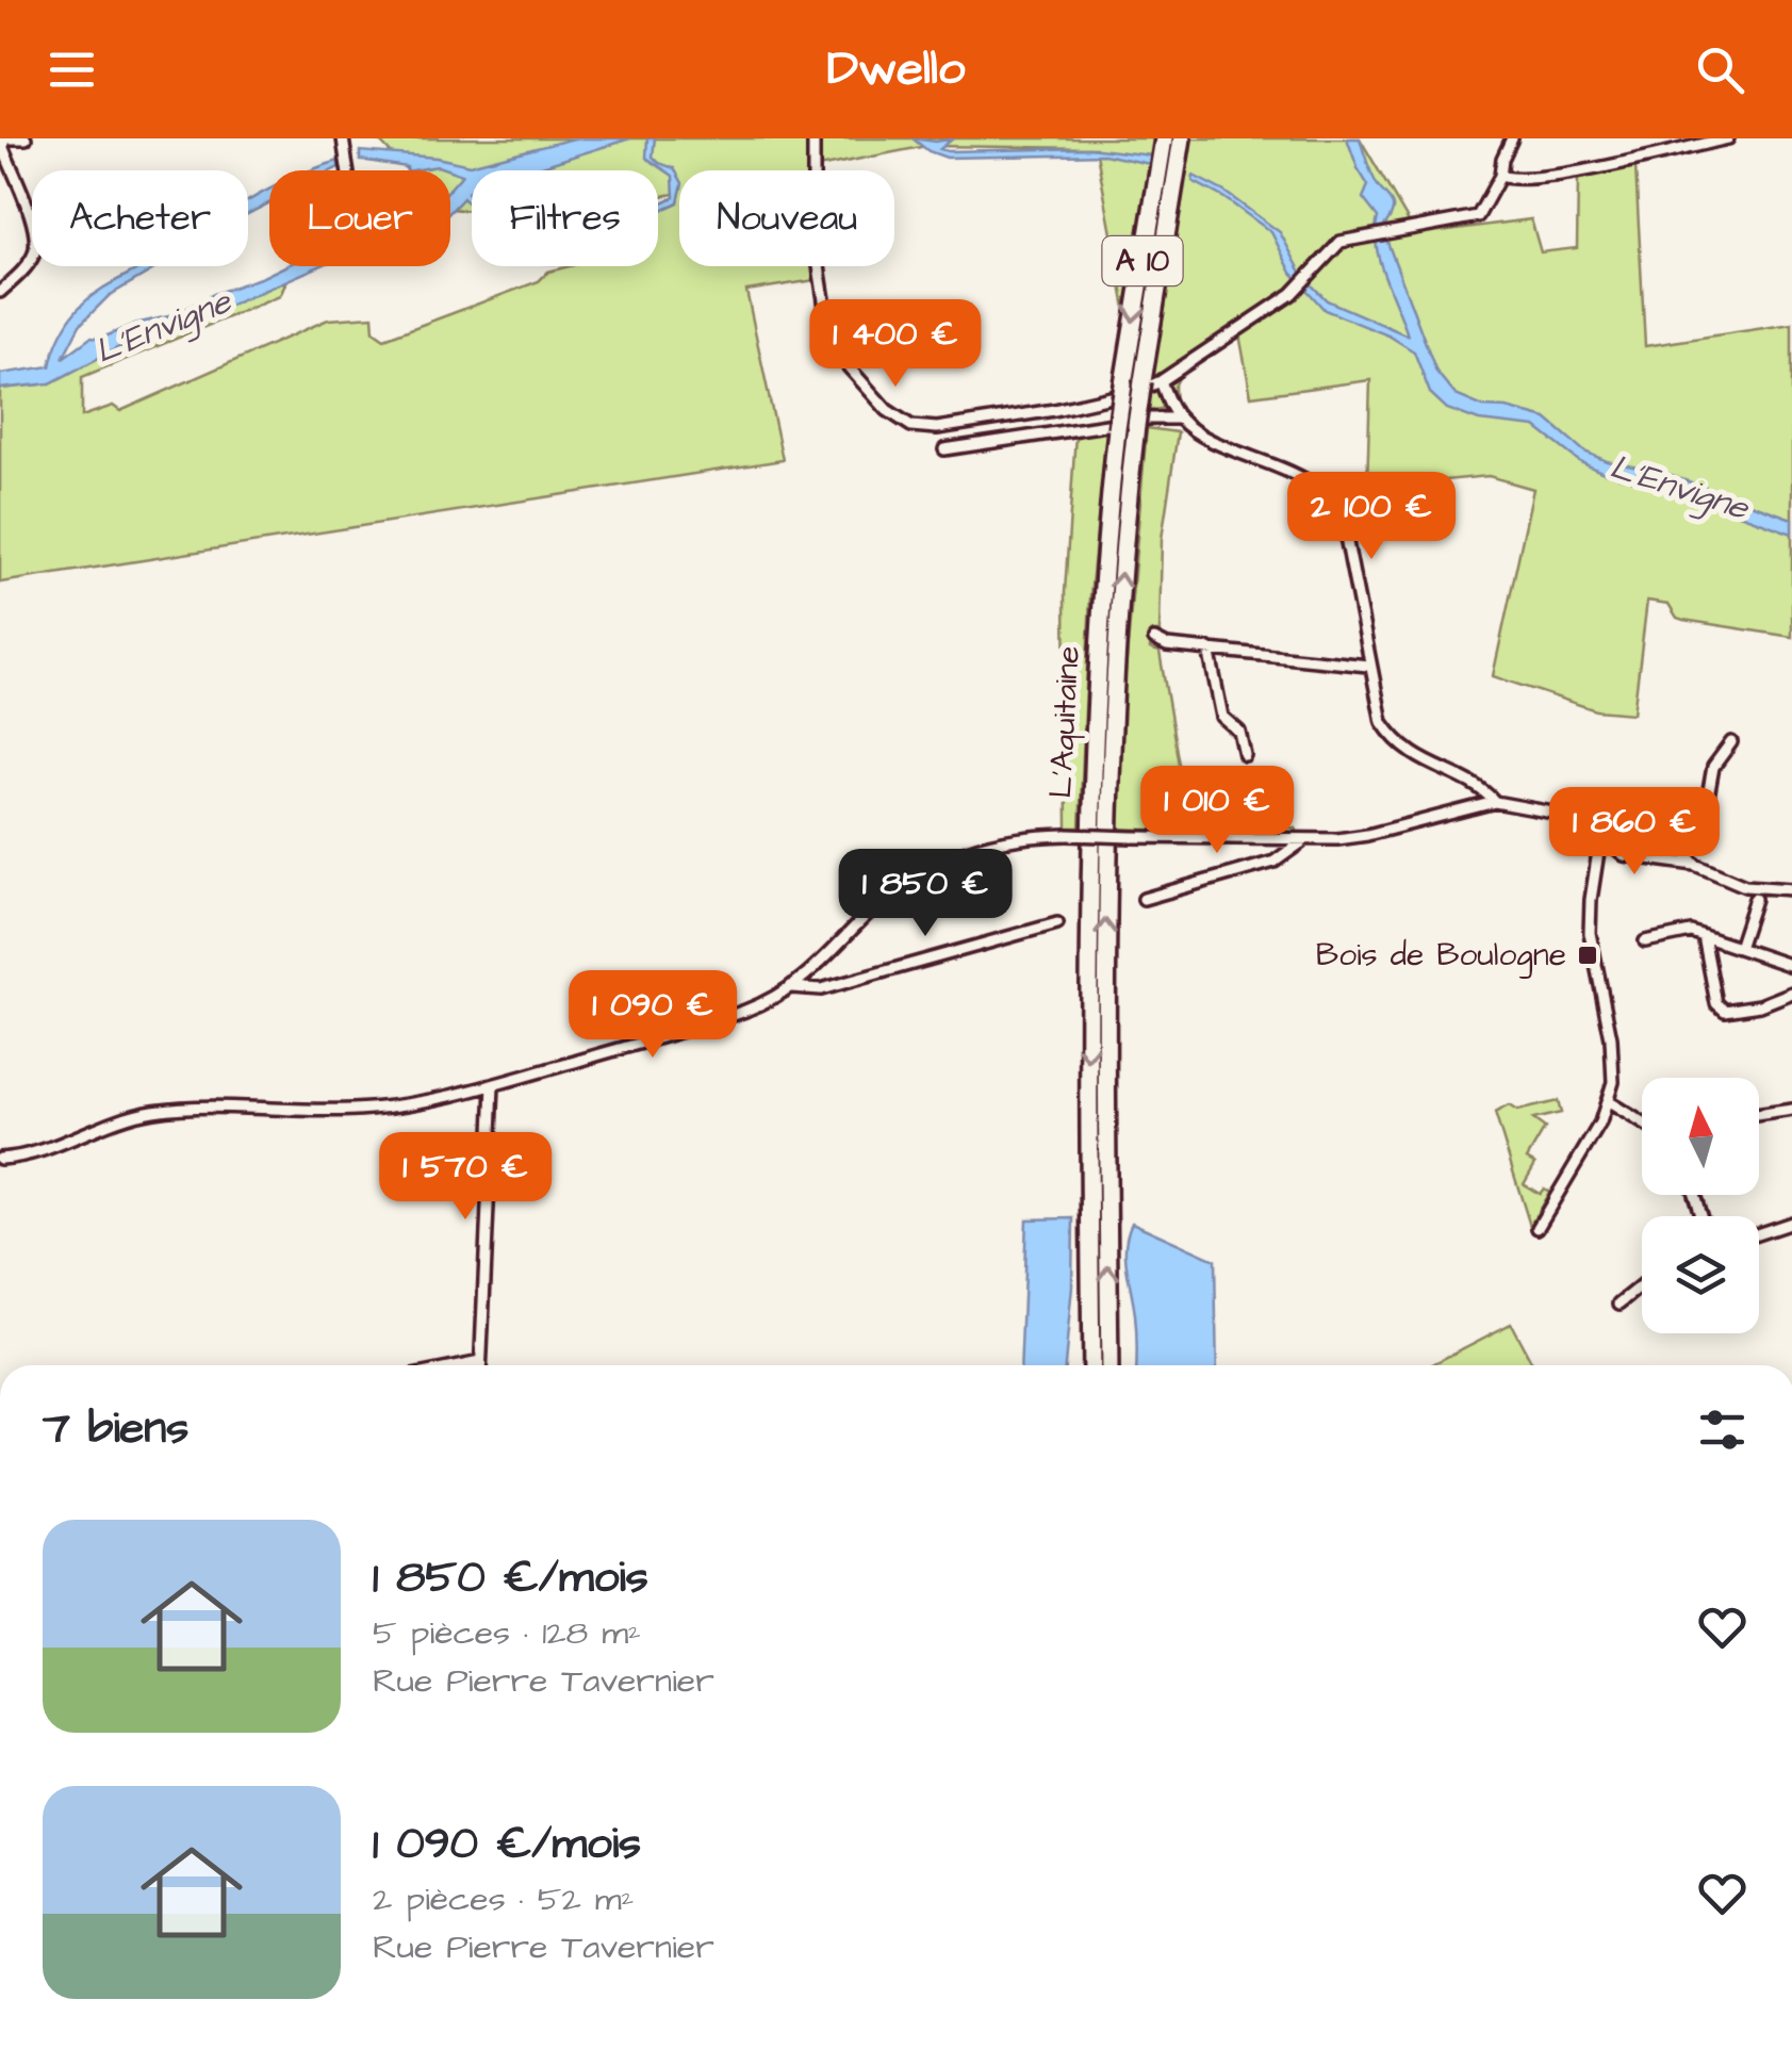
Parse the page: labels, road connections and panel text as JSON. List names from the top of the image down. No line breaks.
{"streets":{"highway":["A 10","L'Aquitaine"]},"water":["L'Envigne"],"places":{"transit":["Bois de Boulogne"]},"north":"top","page":{"header":"Dwello","chip":["Acheter","Louer","Filtres","Nouveau"],"price":["1 400 €","2 100 €","1 010 €","1 860 €","1 850 €","1 090 €","1 570 €"],"heading":"7 biens","list":[{"name":"1 850 €/mois","note":"5 pièces · 128 m² · Rue Pierre Tavernier"},{"name":"1 090 €/mois","note":"2 pièces · 52 m² · Rue Pierre Tavernier"}]}}
